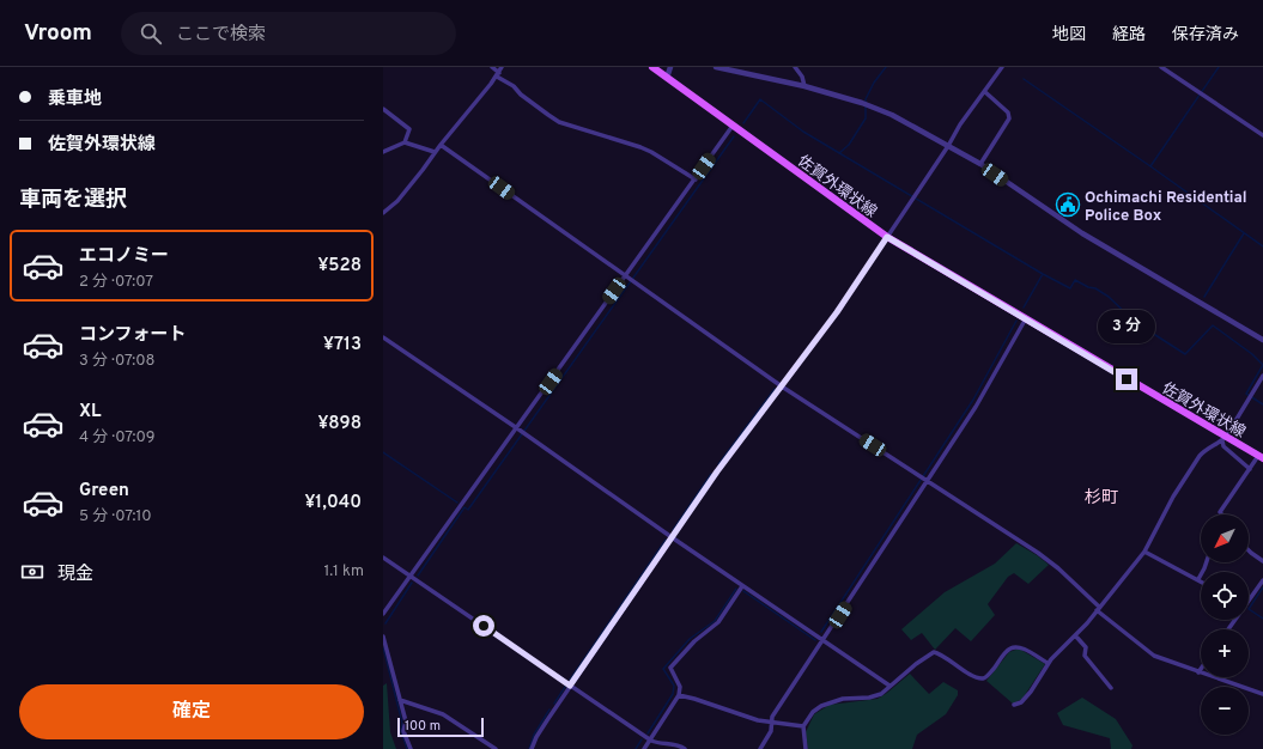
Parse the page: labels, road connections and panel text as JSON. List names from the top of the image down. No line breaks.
{"streets":{"main road":["佐賀外環状線"]},"districts":["杉町"],"places":{"public building":["Ochimachi Residential Police Box"]},"scale_bar":"100 m","north":"bottom left","page":{"header":"Vroom","search":"ここで検索","nav":["地図","経路","保存済み"],"banner":["乗車地","佐賀外環状線"],"heading":"車両を選択","list":[{"name":"エコノミー","note":"2 分 · 07:07","value":"¥528"},{"name":"コンフォート","note":"3 分 · 07:08","value":"¥713"},{"name":"XL","note":"4 分 · 07:09","value":"¥898"},{"name":"Green","note":"5 分 · 07:10","value":"¥1,040"}],"bubble":"3 分","map_buttons":["+","−"],"pay":["現金","1.1 km"],"buttons":"確定","scale":"100 m"}}
